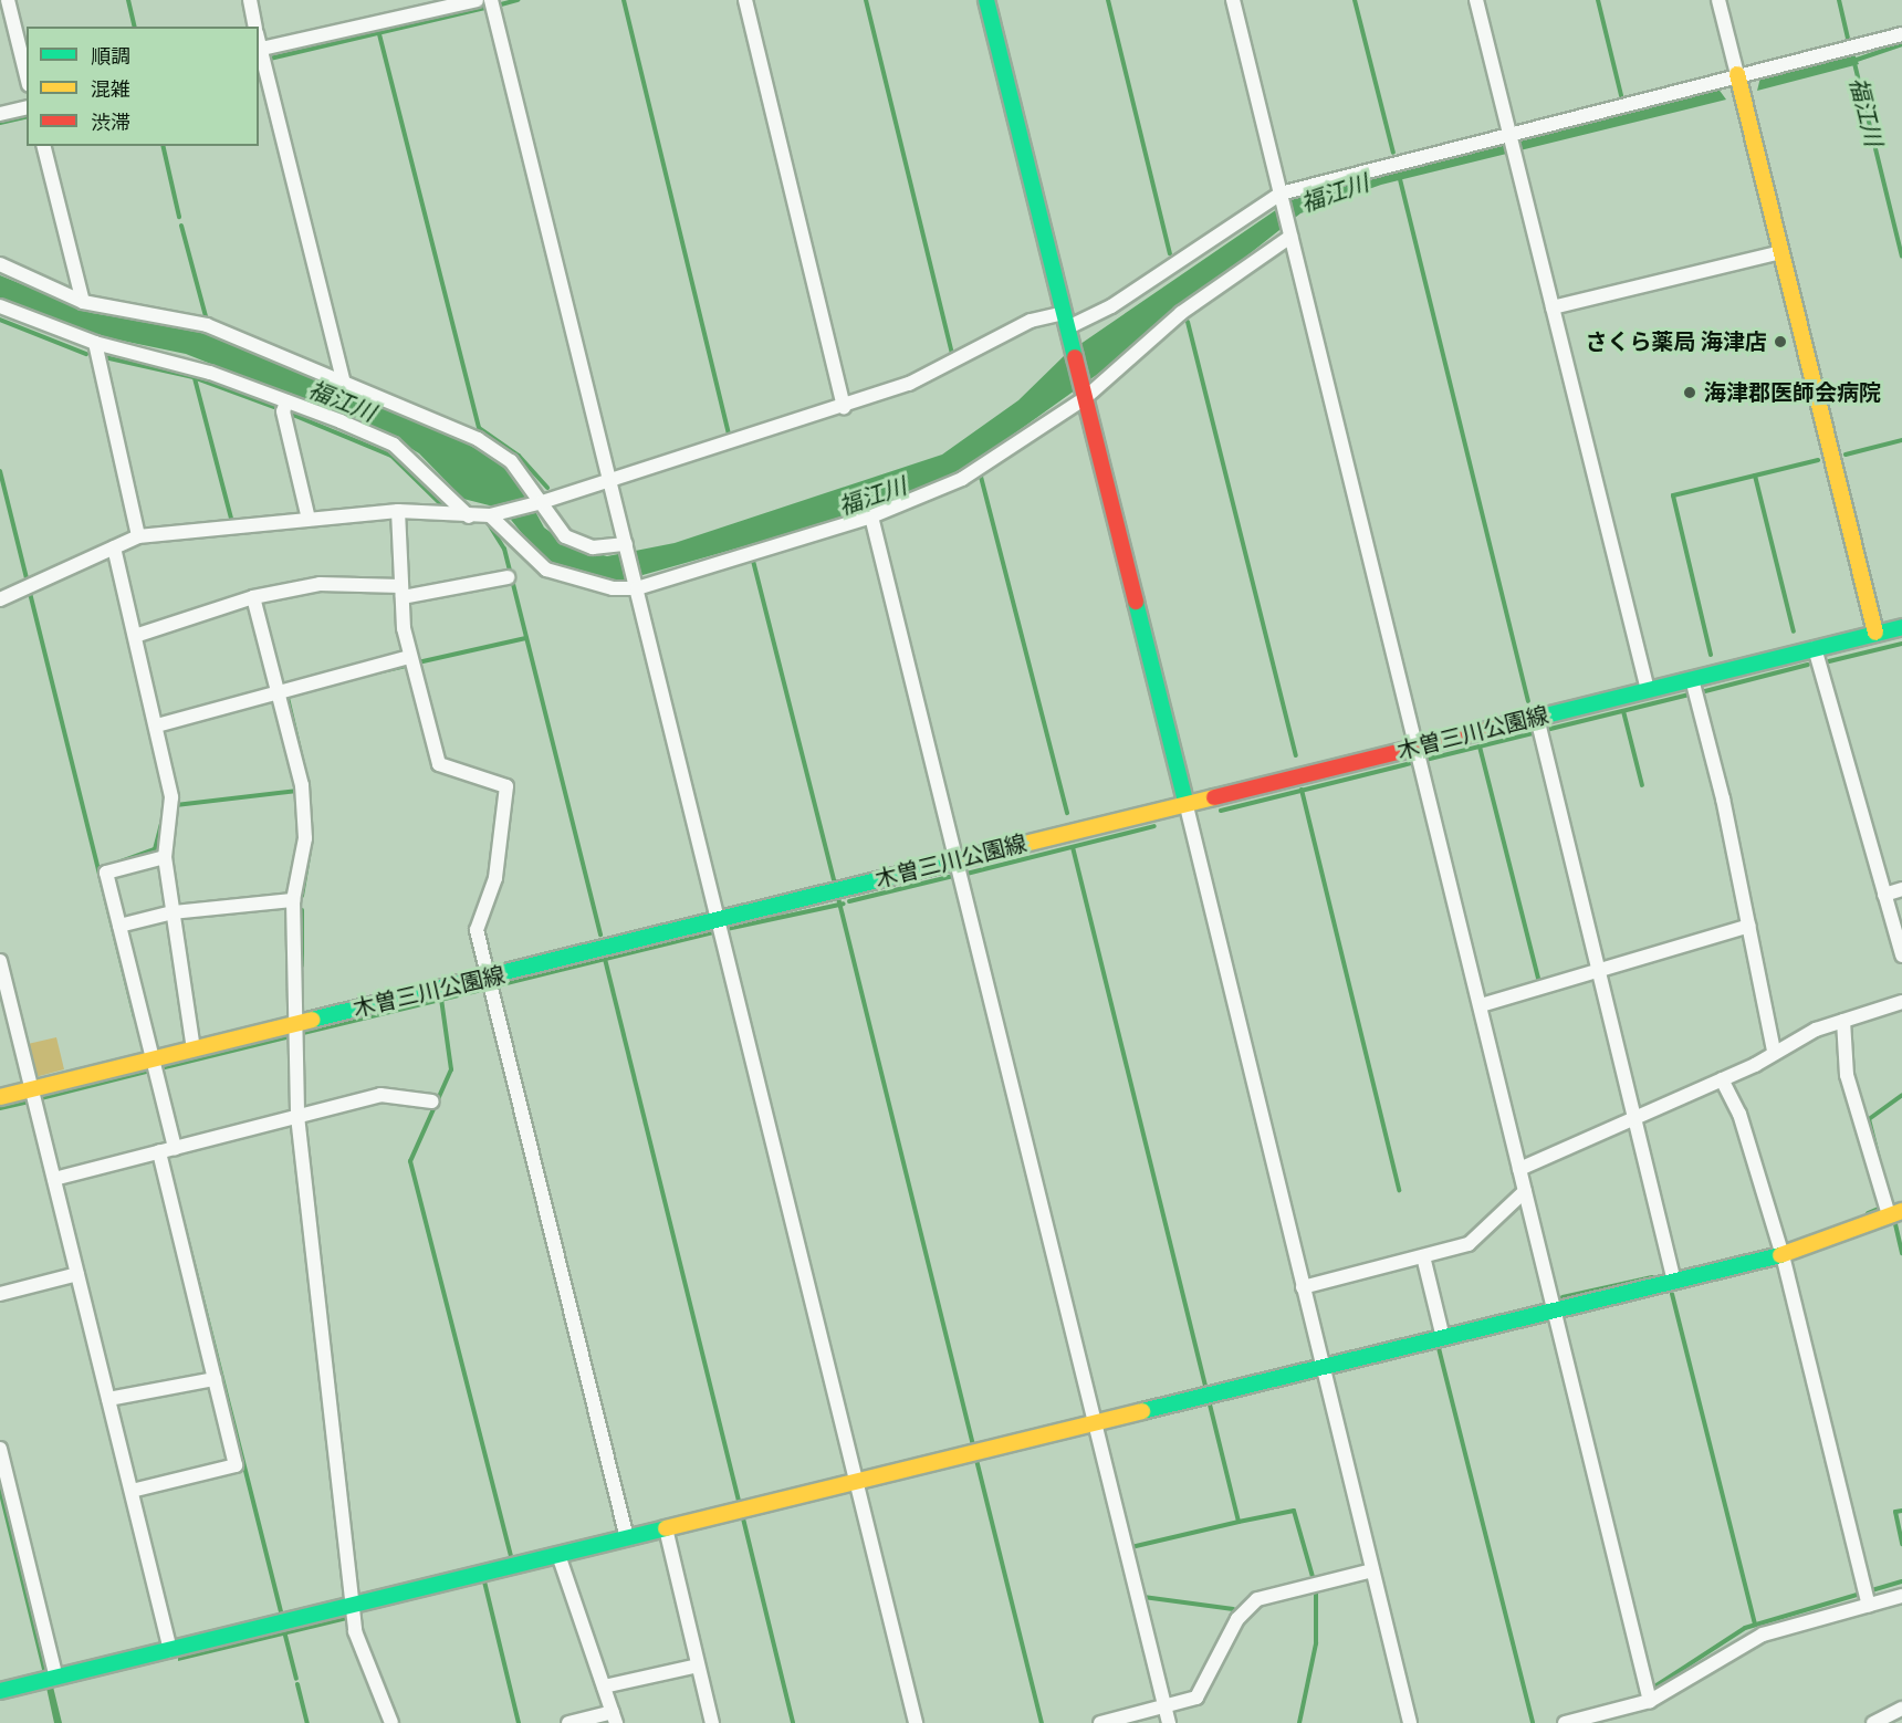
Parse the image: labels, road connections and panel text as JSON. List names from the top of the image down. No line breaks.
{"streets":{"street":["木曽三川公園線"]},"water":["福江川"],"places":["さくら薬局 海津店","海津郡医師会病院"],"legend":["順調","混雑","渋滞"]}
